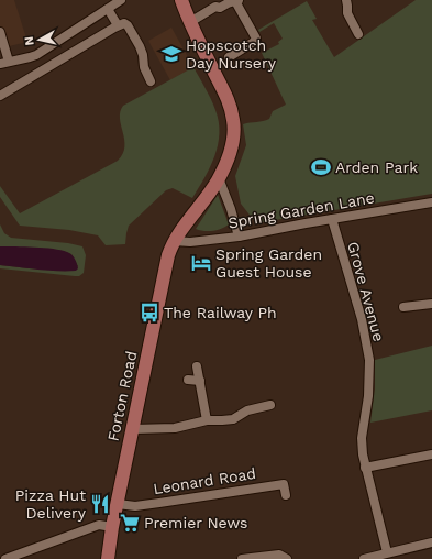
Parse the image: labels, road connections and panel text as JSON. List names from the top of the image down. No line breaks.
{"streets":{"main road":["Forton Road"],"street":["Spring Garden Lane","Grove Avenue","Leonard Road"]},"crossings":[["Spring Garden Lane","Grove Avenue"],["Spring Garden Lane","Forton Road"],["Forton Road","Leonard Road"]],"places":{"school or university":["Hopscotch Day Nursery"],"sports":["Arden Park"],"hotel":["Spring Garden Guest House"],"bus stop":["The Railway Ph"],"restaurant":["Pizza Hut Delivery"],"supermarket":["Premier News"]},"north":"left"}
